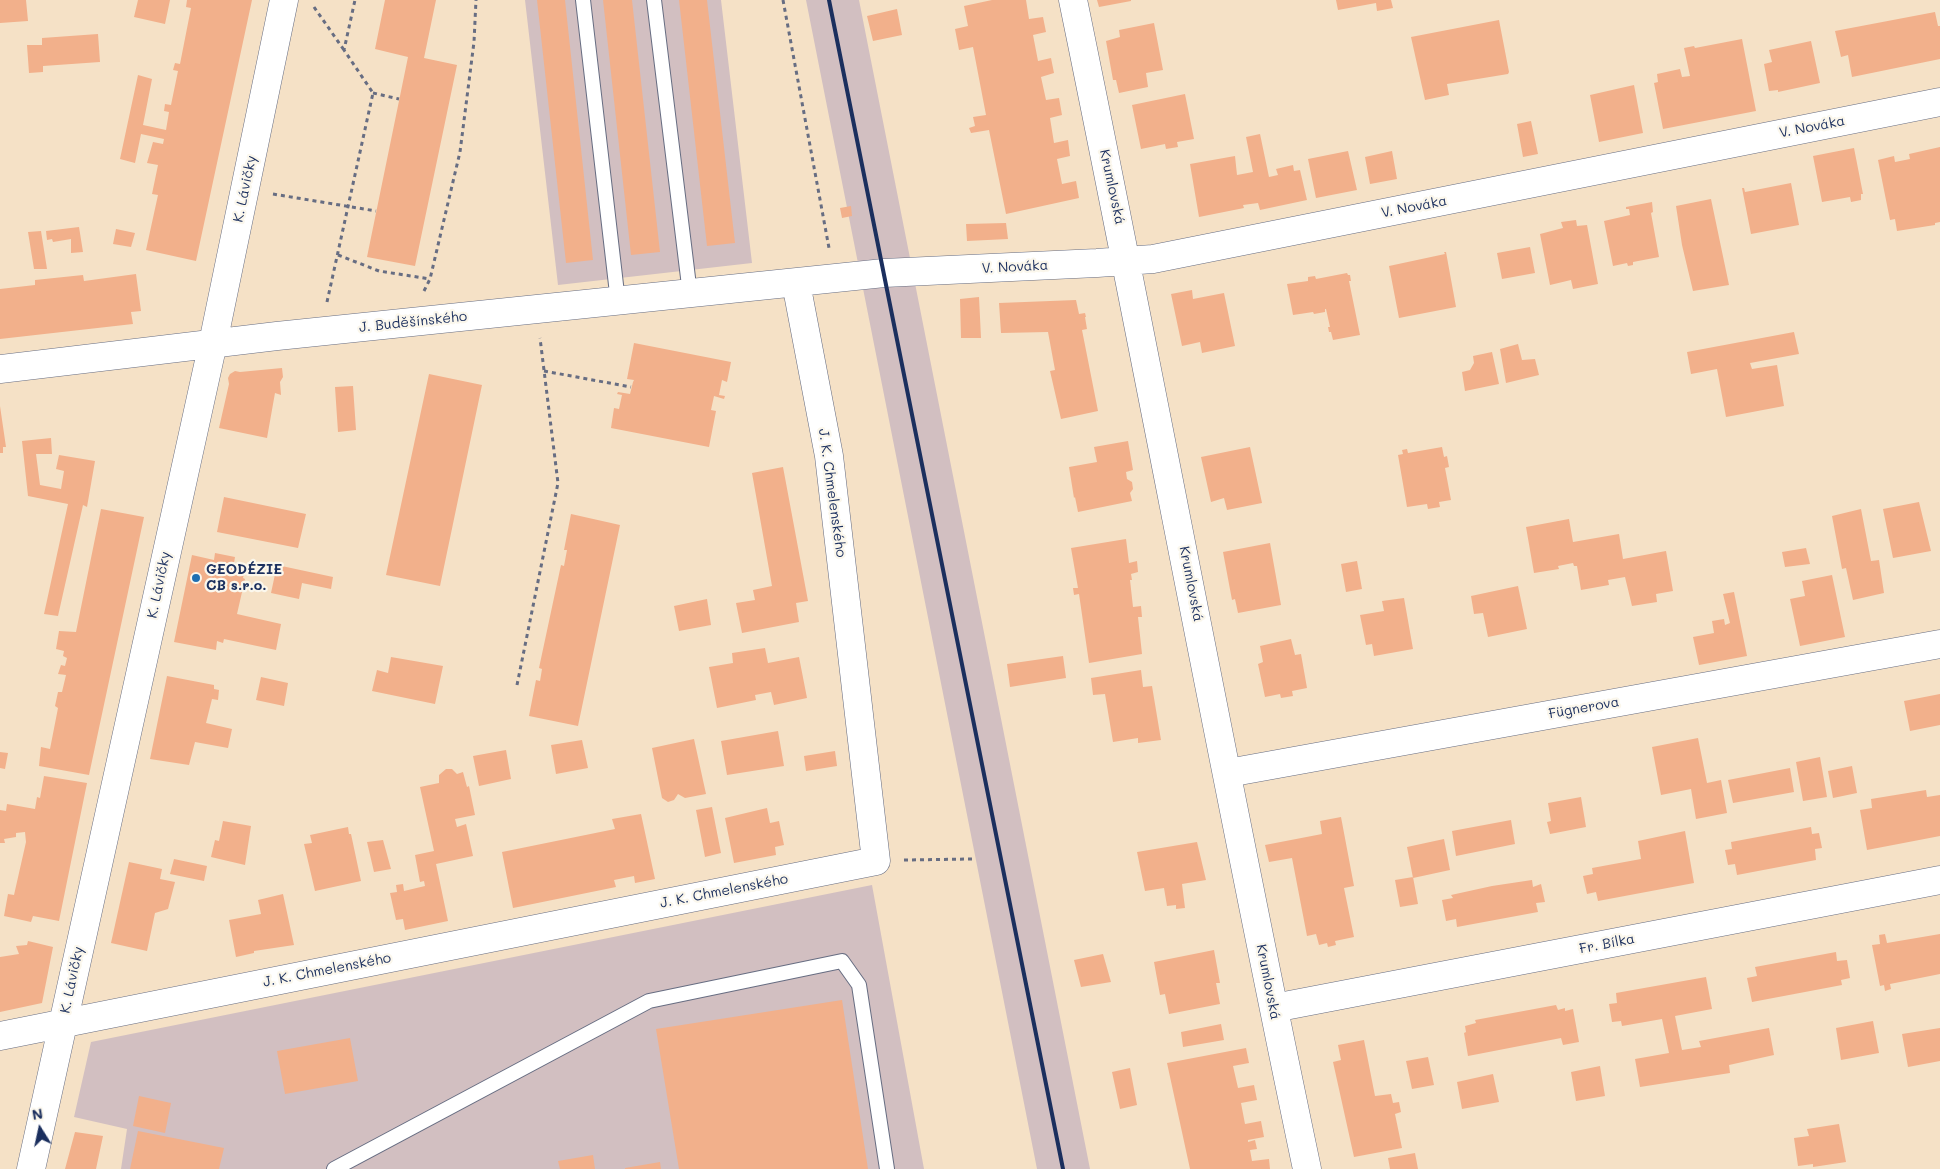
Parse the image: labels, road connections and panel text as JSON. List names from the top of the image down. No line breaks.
{"streets":{"street":["V. Nováka","Krumlovská","K. Lávičky","J. Buděšínského","J. K. Chmelenského","Fügnerova","Fr. Bílka"]},"crossings":[["V. Nováka","Krumlovská"],["V. Nováka","J. Buděšínského"],["Krumlovská","Fügnerova"],["Krumlovská","Fr. Bílka"],["K. Lávičky","J. Buděšínského"],["K. Lávičky","J. K. Chmelenského"],["J. Buděšínského","J. K. Chmelenského"]],"places":["GEODÉZIE CB s.r.o."],"north":"top"}
